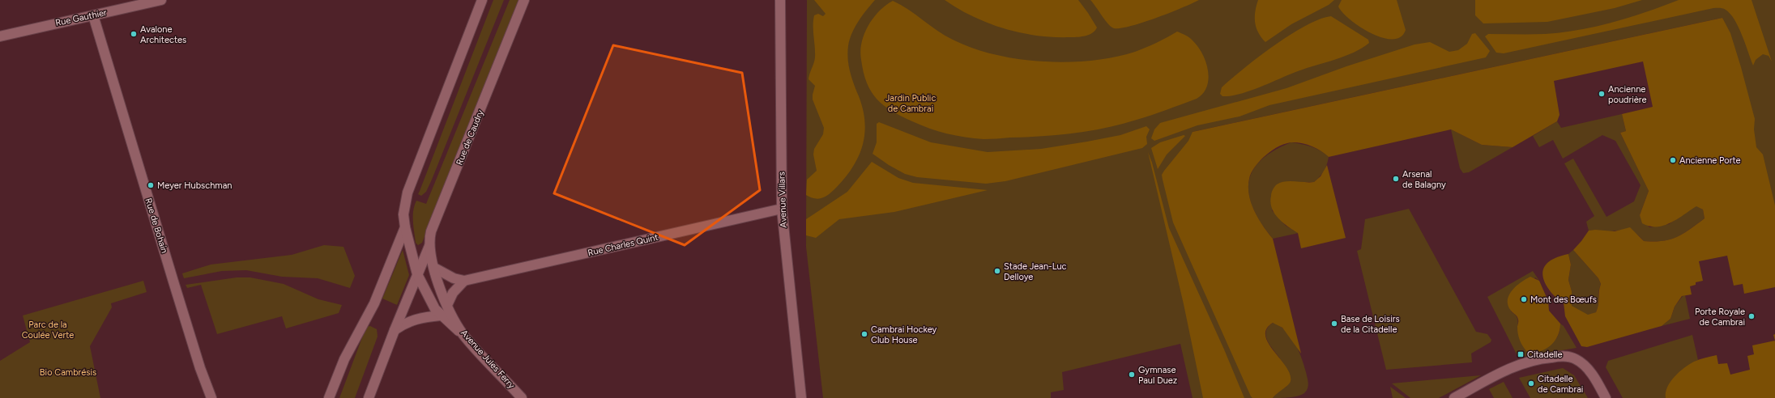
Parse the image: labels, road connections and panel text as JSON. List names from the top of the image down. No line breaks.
{"streets":{"street":["Rue Gauthier","Rue de Caudry","Avenue Villars","Rue de Bohain","Rue Charles Quint","Avenue Jules Ferry"]},"crossings":[["Rue Gauthier","Rue de Bohain"],["Rue de Caudry","Avenue Jules Ferry"],["Avenue Villars","Rue Charles Quint"]],"parks":["Jardin Public de Cambrai","Parc de la Coulée Verte","Bio Cambrésis"],"places":{"other":["Avalone Architectes","Ancienne poudrière","Ancienne Porte","Arsenal de Balagny","Meyer Hubschman","Stade Jean-Luc Delloye","Mont des Bœufs","Porte Royale de Cambrai","Base de Loisirs de la Citadelle","Cambrai Hockey Club House","Gymnase Paul Duez","Citadelle de Cambrai"],"transit":["Citadelle"]}}
